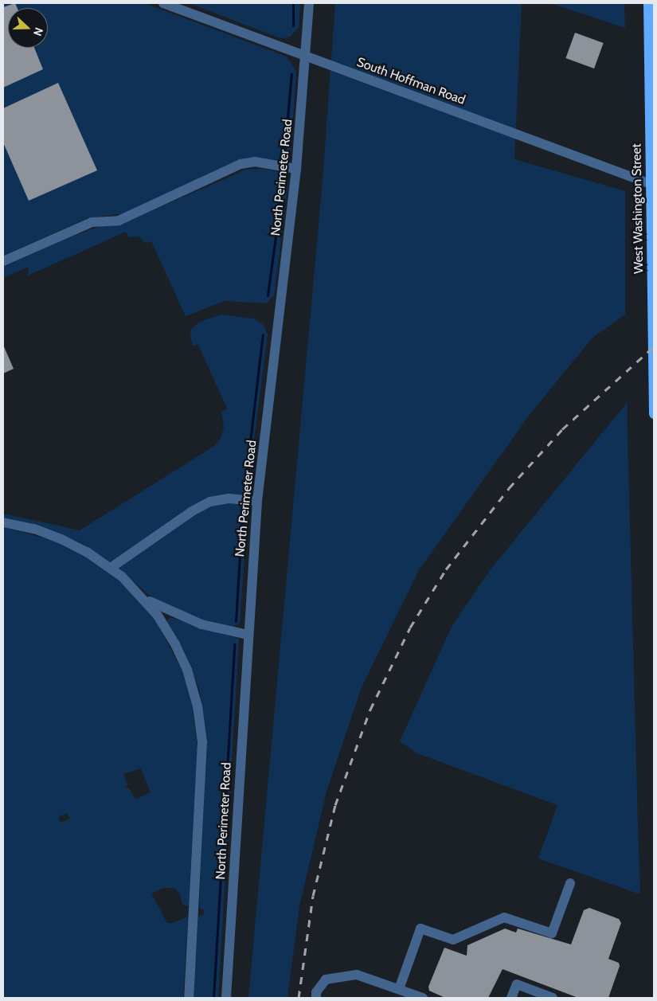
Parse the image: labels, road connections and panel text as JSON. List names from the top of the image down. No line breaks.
{"streets":{"main road":["West Washington Street"],"street":["South Hoffman Road","North Perimeter Road"]},"crossings":[["South Hoffman Road","North Perimeter Road"],["South Hoffman Road","West Washington Street"]],"north":"right"}
